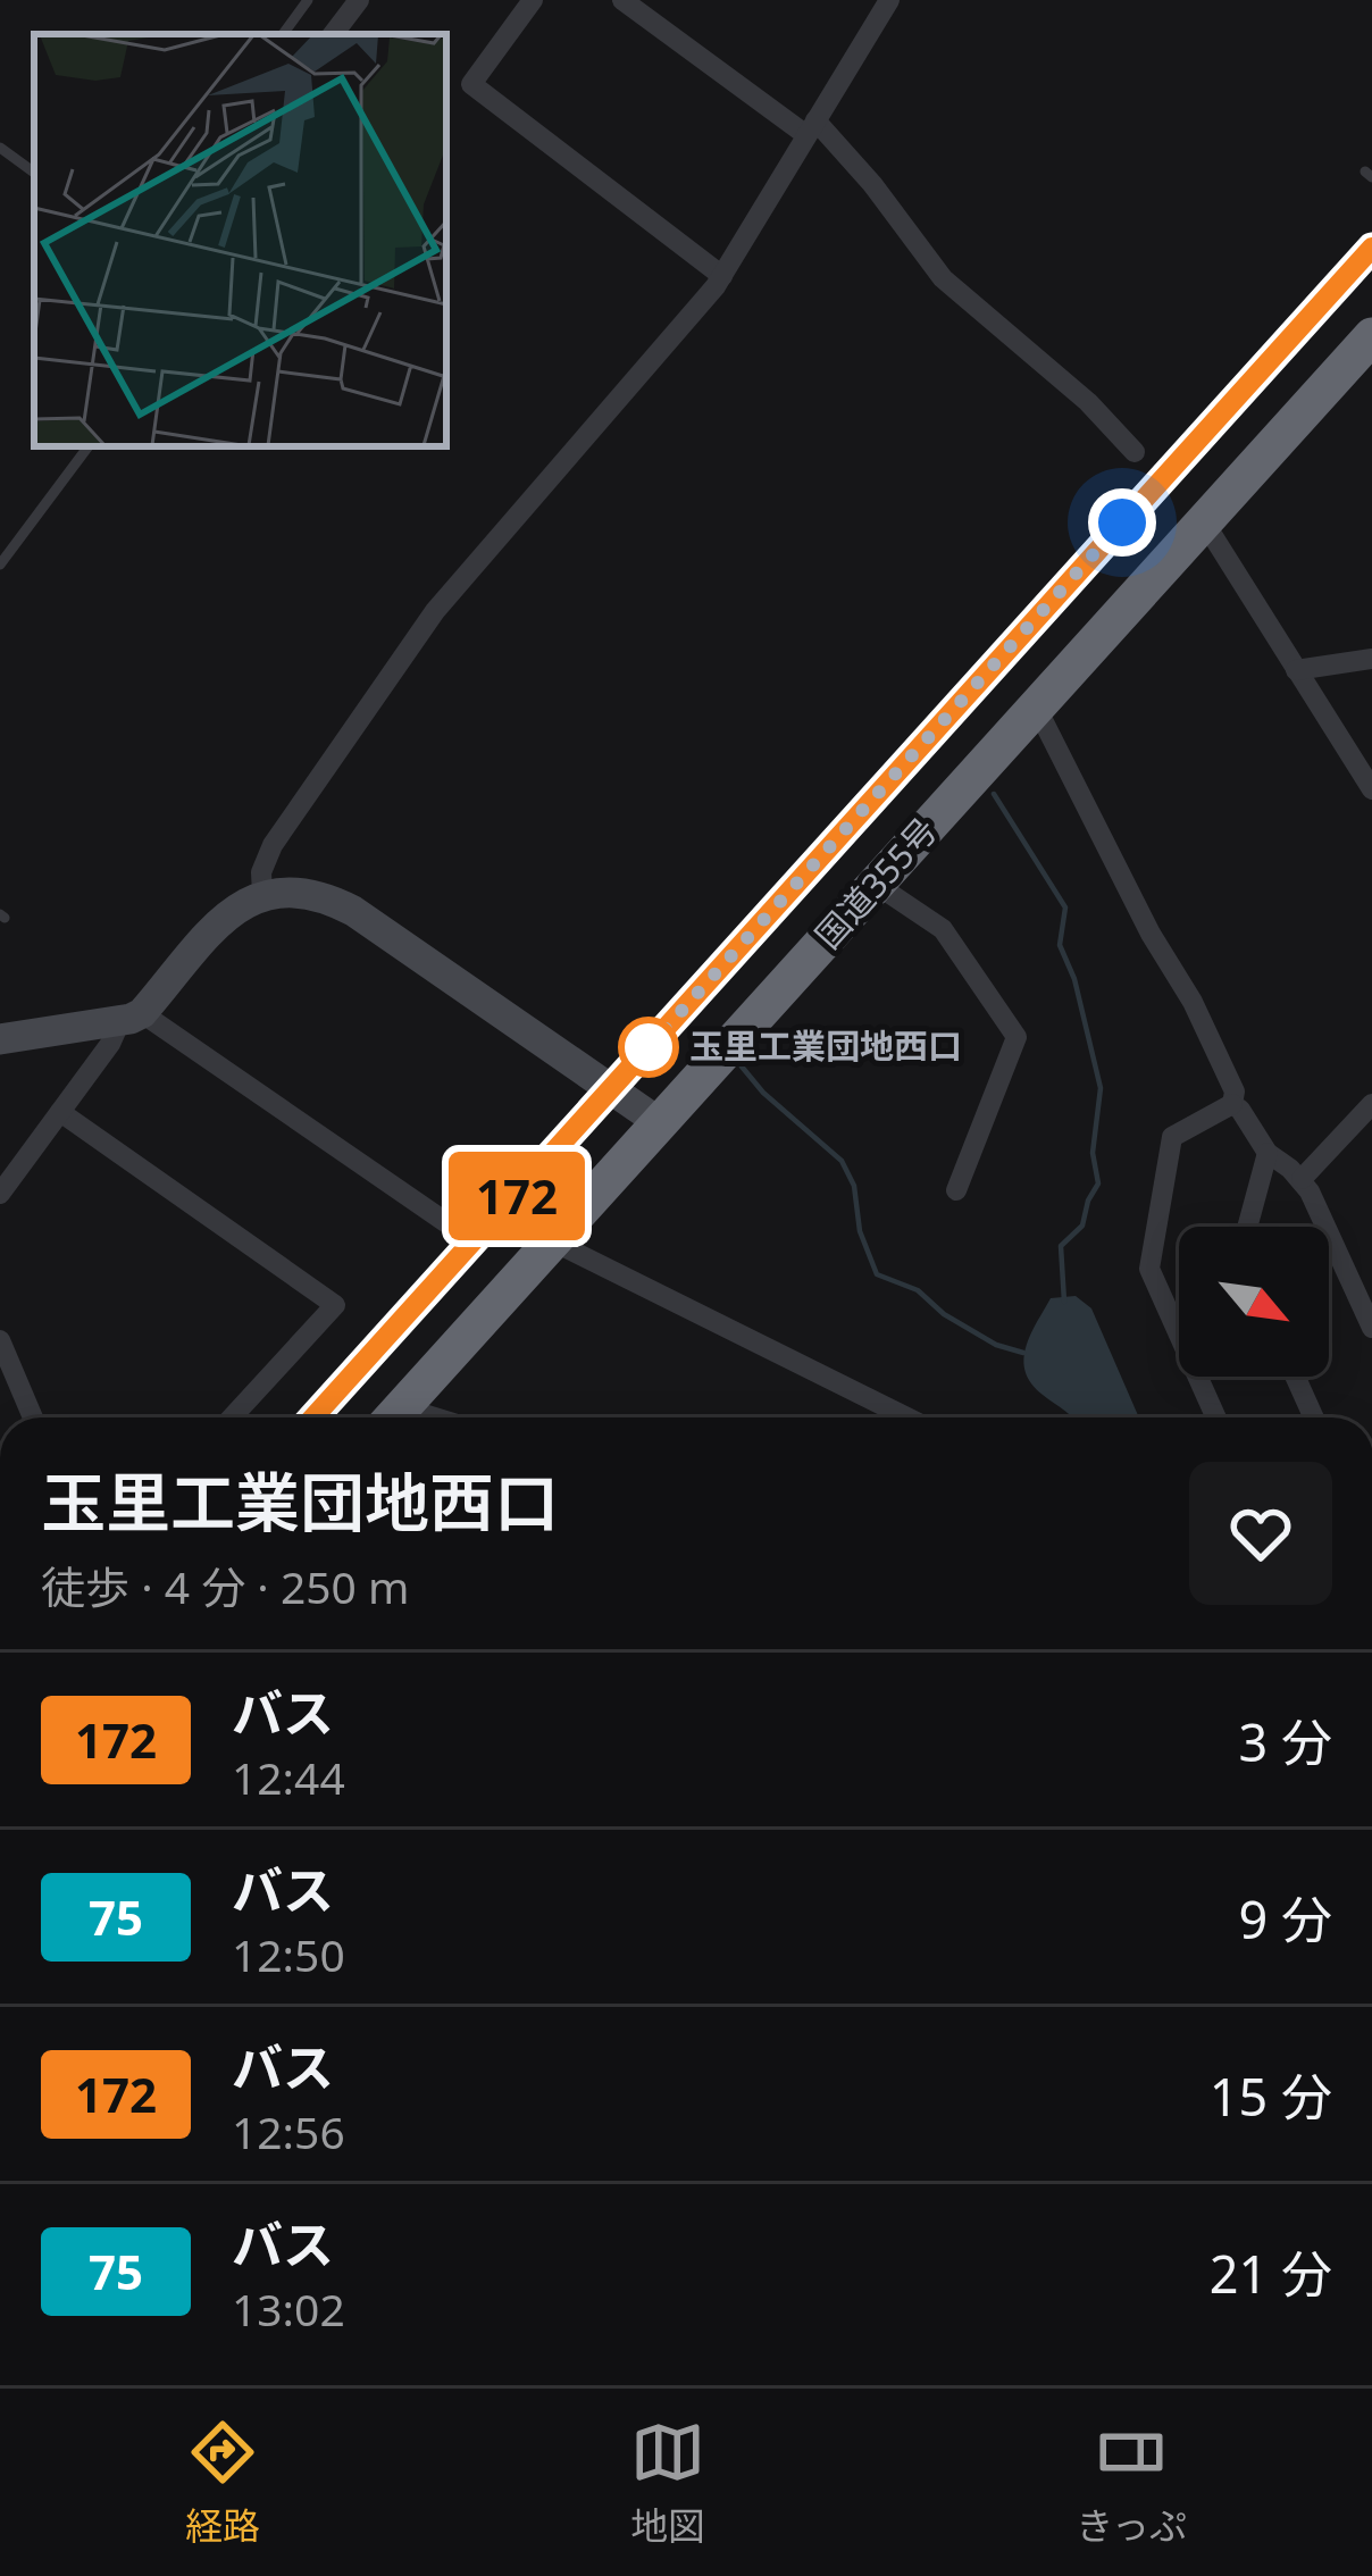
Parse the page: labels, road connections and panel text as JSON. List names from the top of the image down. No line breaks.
{"streets":{"highway":["国道355号"]},"places":["玉里工業団地西口"],"lines":["bus line 172"],"north":"bottom right","page":{"on_map":"172","heading":["玉里工業団地西口","徒歩 · 4 分 · 250 m"],"list":[{"mark":"172","name":"バス","note":"12:44","value":"3 分"},{"mark":"75","name":"バス","note":"12:50","value":"9 分"},{"mark":"172","name":"バス","note":"12:56","value":"15 分"},{"mark":"75","name":"バス","note":"13:02","value":"21 分"}],"tabs":["経路","地図","きっぷ"]}}
